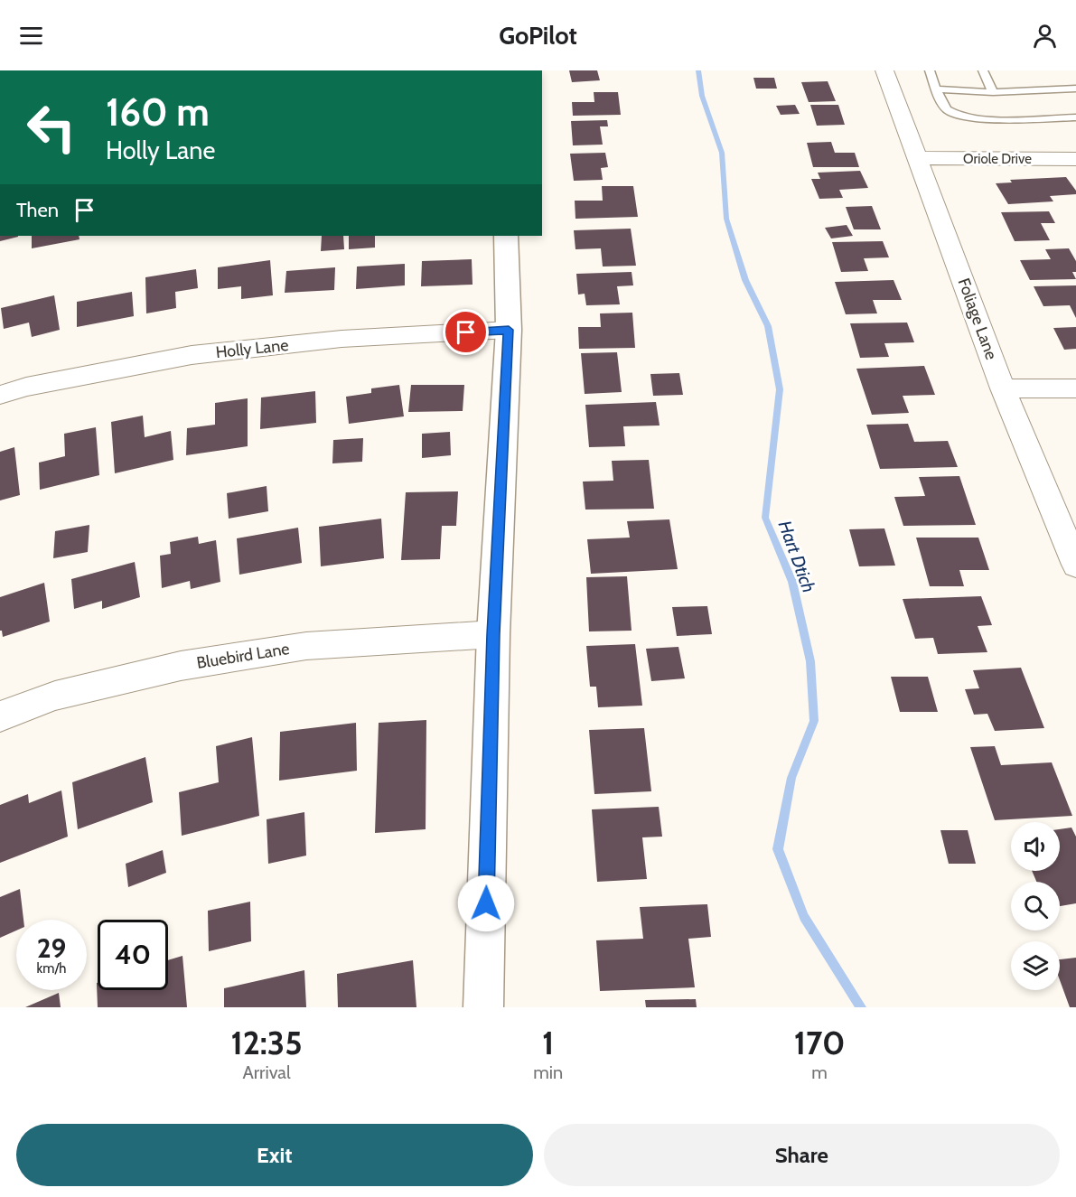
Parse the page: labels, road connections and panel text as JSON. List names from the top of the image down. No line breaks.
{"streets":{"street":["Oriole Drive","Foliage Lane","Holly Lane","Bluebird Lane"]},"crossings":[["Oriole Drive","Foliage Lane"]],"water":["Hart Dtich"],"page":{"header":"GoPilot","turn":["160 m","Holly Lane"],"then":"Then","speed":"29 km/h","limit":"40","eta":["12:35","Arrival","1","min","170","m"],"buttons":["Exit","Share"]}}
